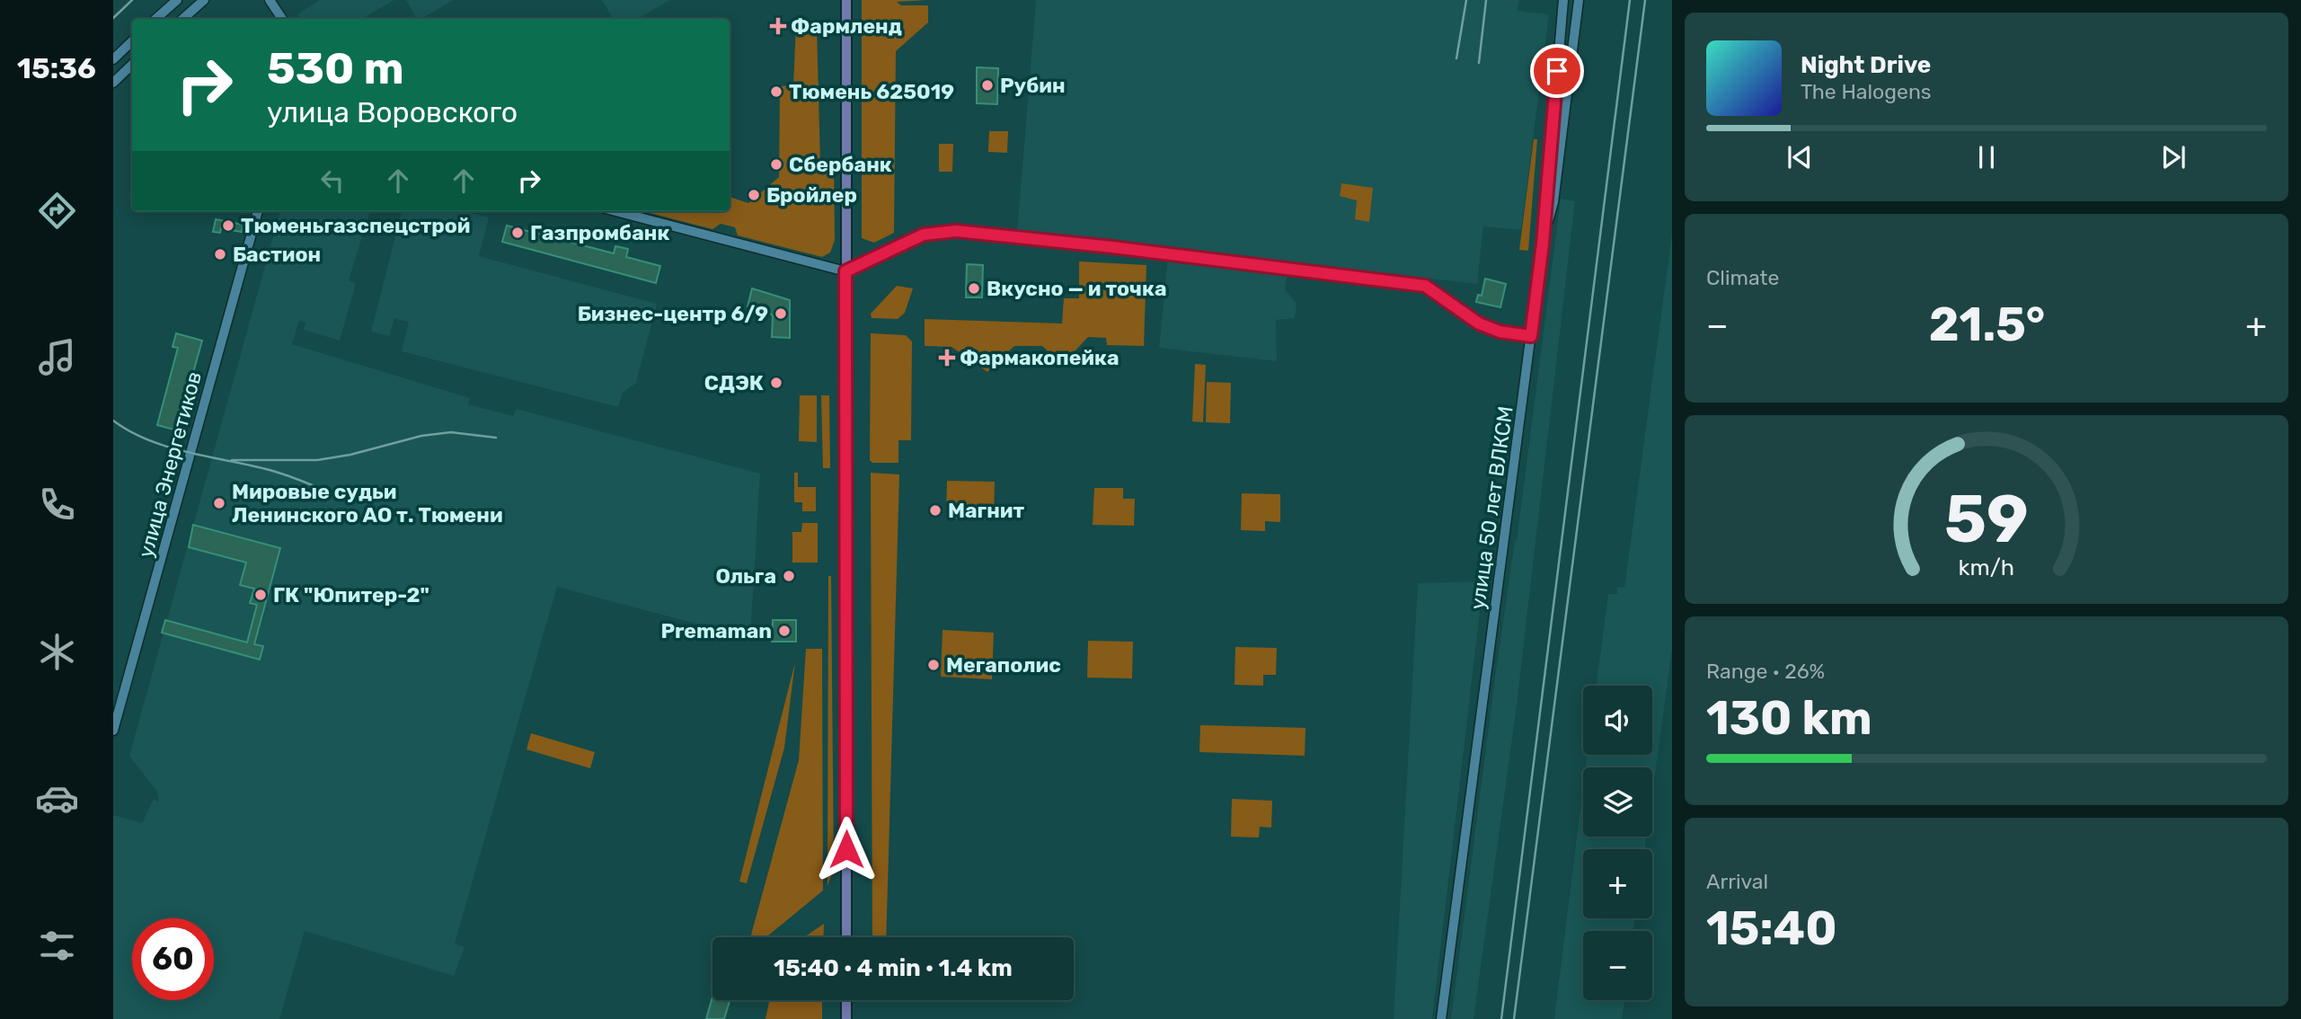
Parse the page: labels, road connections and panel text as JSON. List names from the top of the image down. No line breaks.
{"streets":{"street":["улица Энергетиков","улица 50 лет ВЛКСМ"]},"places":{"health":["Фармленд","Фармакопейка"],"other":["Рубин","Тюмень 625019","Сбербанк","Бройлер","Тюменьгазспецстрой","Газпромбанк","Бастион","Вкусно — и точка","Бизнес-центр 6/9","СДЭК","Мировые судьи Ленинского АО т. Тюмени","Магнит","Ольга","ГК \"Юпитер-2\"","Premaman","Мегаполис"]},"page":{"tabs":"15:36","turn":["530 m","улица Воровского"],"song":["Night Drive","The Halogens"],"tile":["Climate",["Range · 26%","130 km"],["Arrival","15:40"]],"heat":["−","21.5°","+"],"map_buttons":["+","−"],"limit":"60","trip":"15:40 · 4 min · 1.4 km","gauge":["59","km/h"]}}
